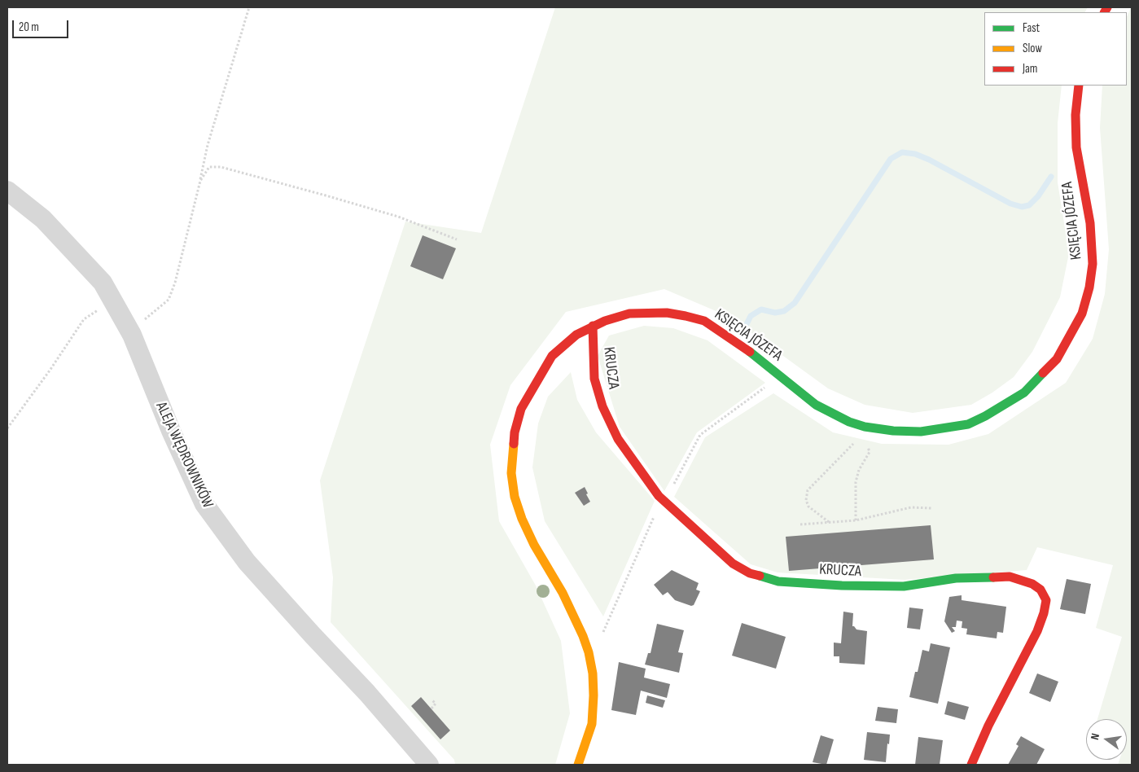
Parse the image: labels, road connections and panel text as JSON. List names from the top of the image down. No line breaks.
{"streets":{"street":["KSIĘCIA JÓZEFA","KRUCZA","ALEJA WĘDROWNIKÓW"]},"crossings":[["KSIĘCIA JÓZEFA","KRUCZA"]],"legend":["Fast","Slow","Jam"],"scale_bar":"20 m","north":"left"}
